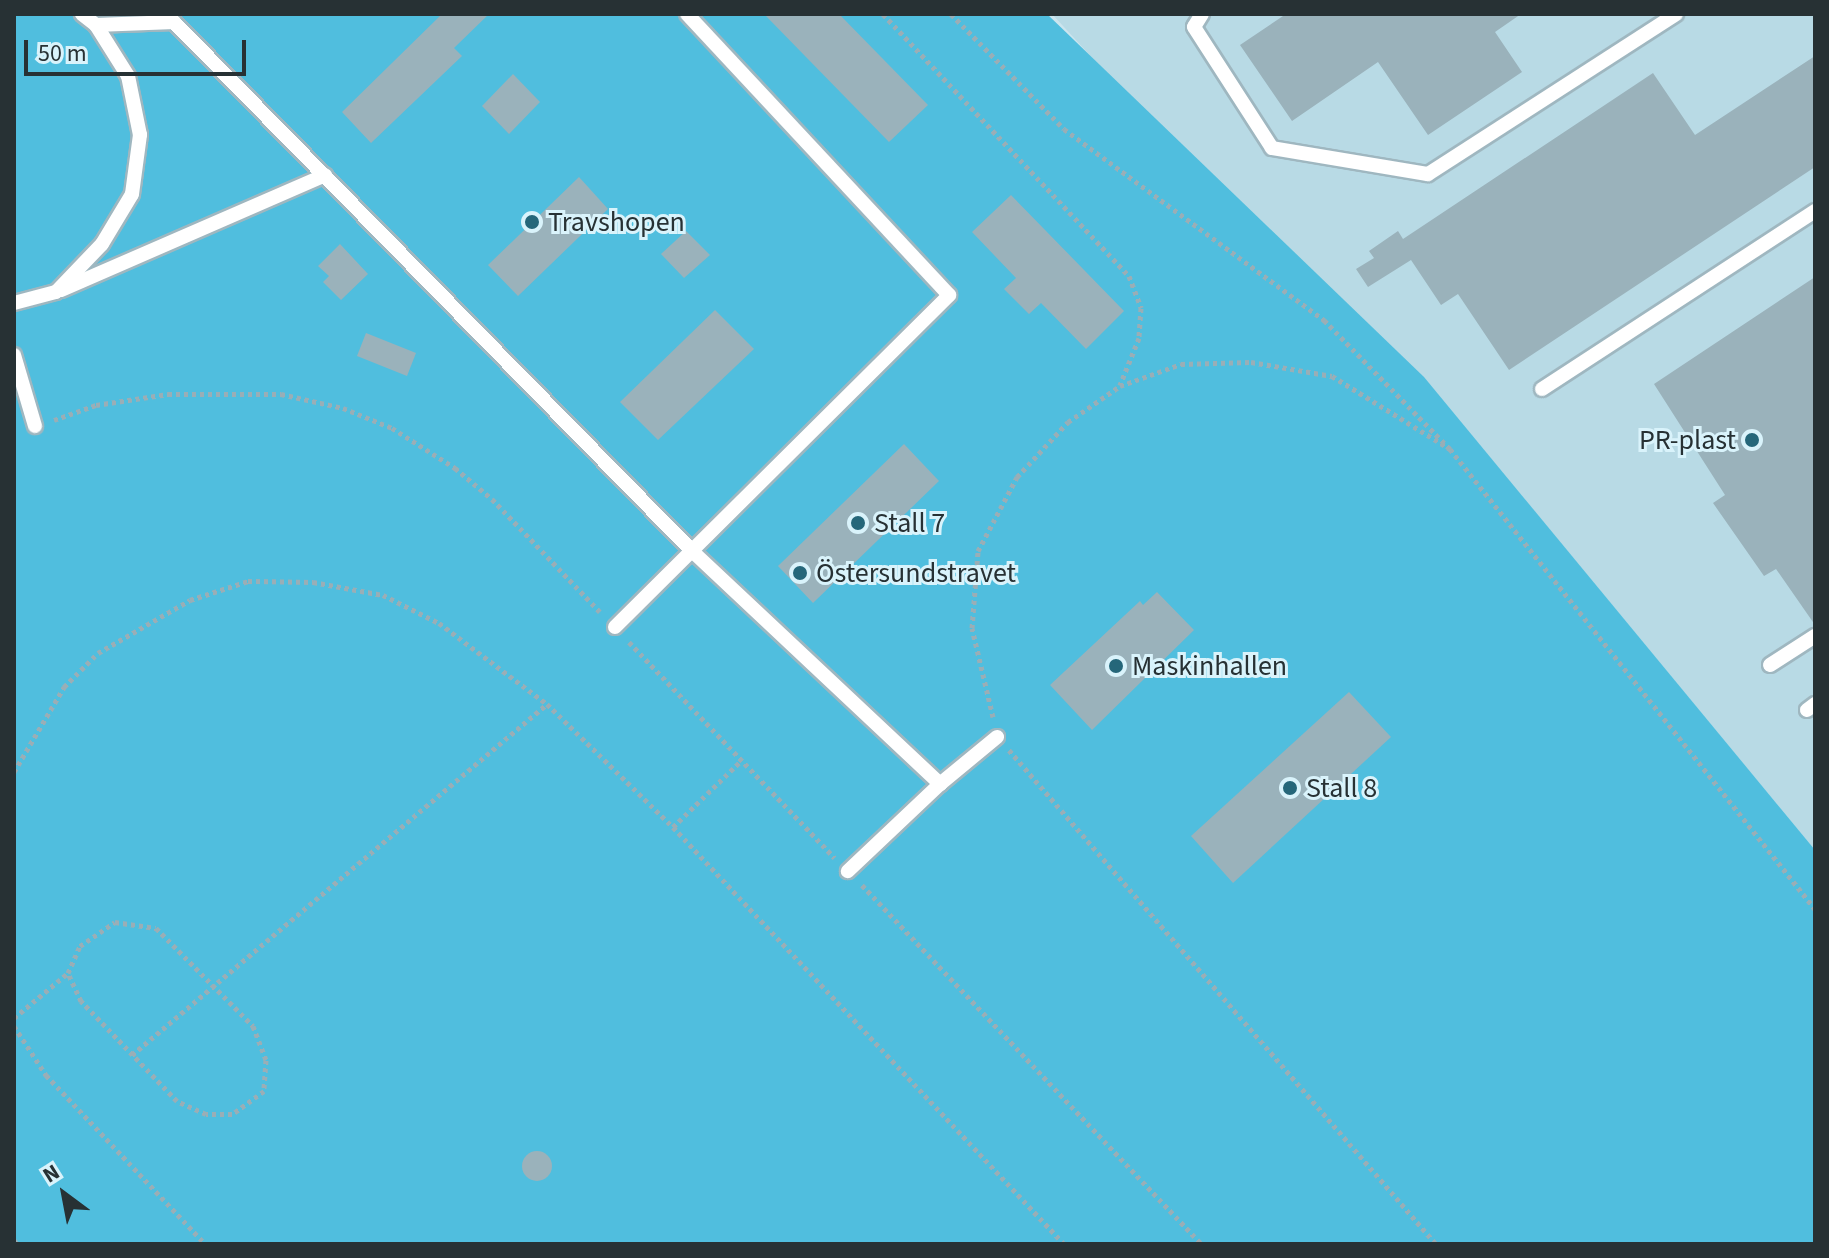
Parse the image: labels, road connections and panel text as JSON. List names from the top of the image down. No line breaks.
{"places":["Travshopen","PR-plast","Stall 7","Östersundstravet","Maskinhallen","Stall 8"],"scale_bar":"50 m","north":"top left"}
